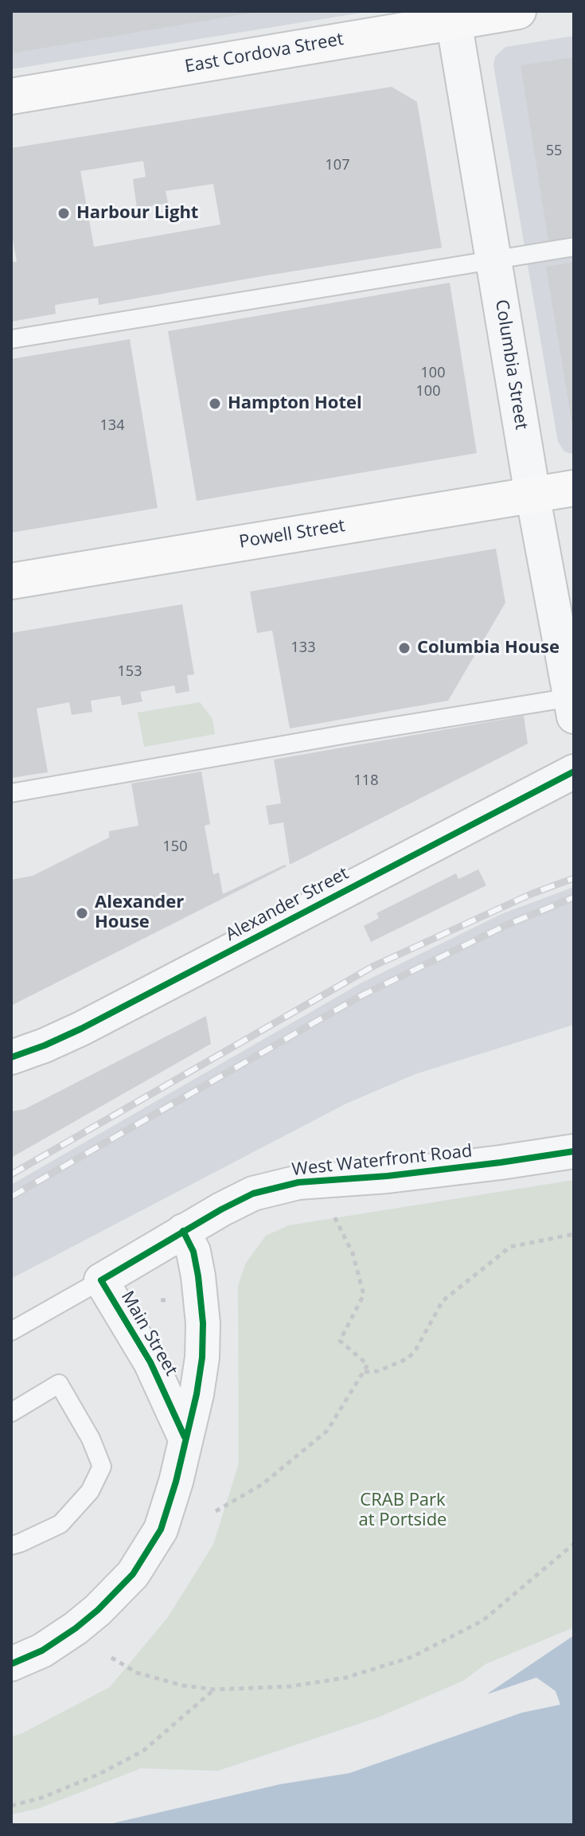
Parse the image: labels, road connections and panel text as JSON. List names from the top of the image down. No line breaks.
{"streets":{"main road":["East Cordova Street","Powell Street"],"street":["Columbia Street","Alexander Street","West Waterfront Road","Main Street"]},"crossings":[["East Cordova Street","Columbia Street"],["Columbia Street","Powell Street"],["West Waterfront Road","Main Street"]],"parks":["CRAB Park at Portside"],"places":["Harbour Light","Hampton Hotel","Columbia House","Alexander House"],"house_numbers":["55","107","100","100","134","133","153","118","150"]}
